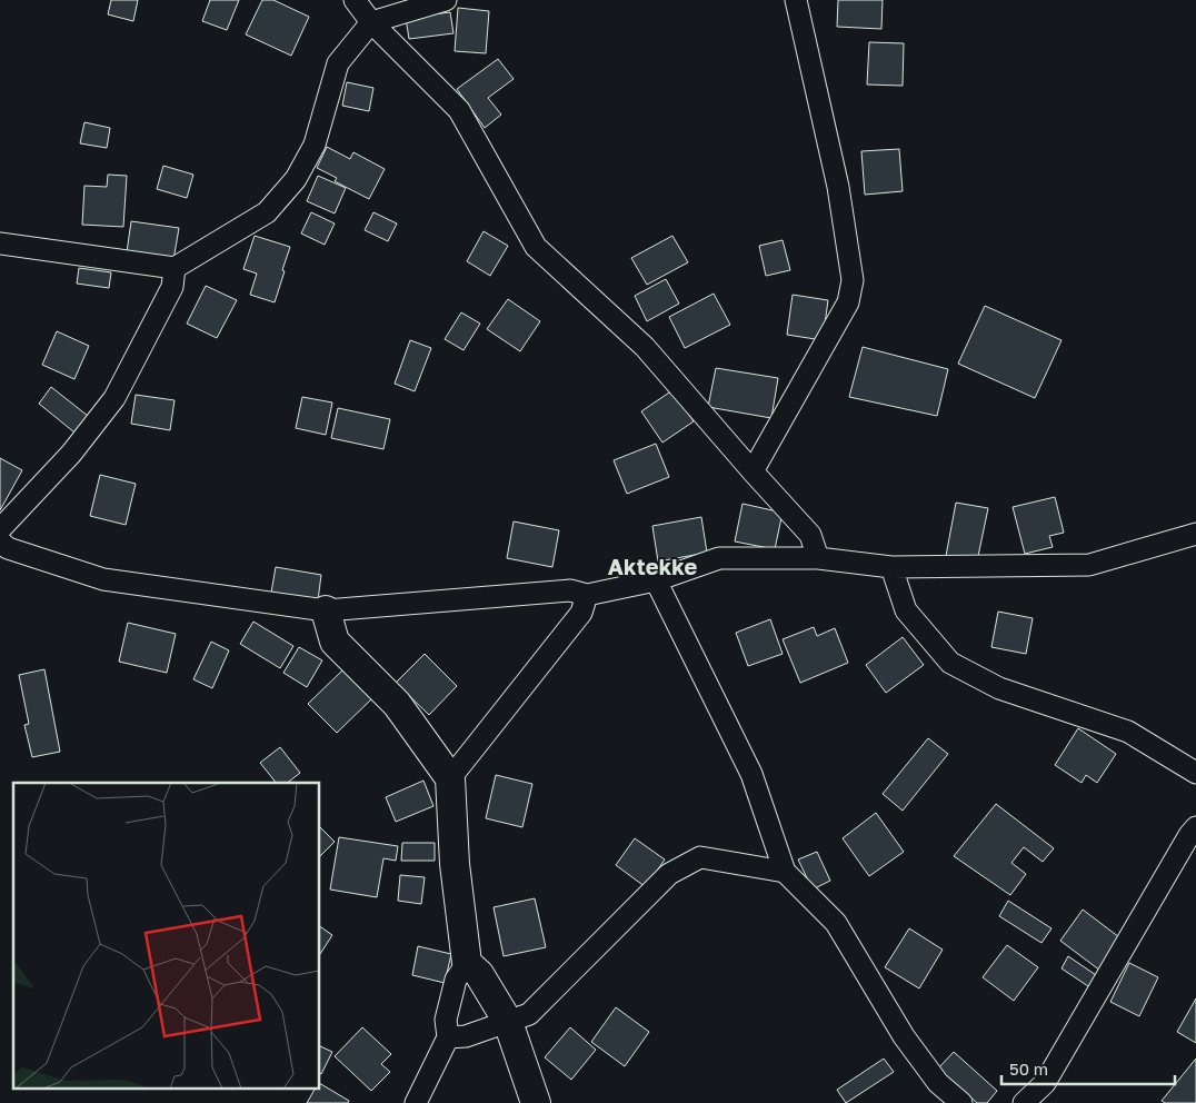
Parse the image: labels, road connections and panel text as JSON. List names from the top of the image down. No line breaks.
{"districts":["Aktekke"],"scale_bar":"50 m"}
